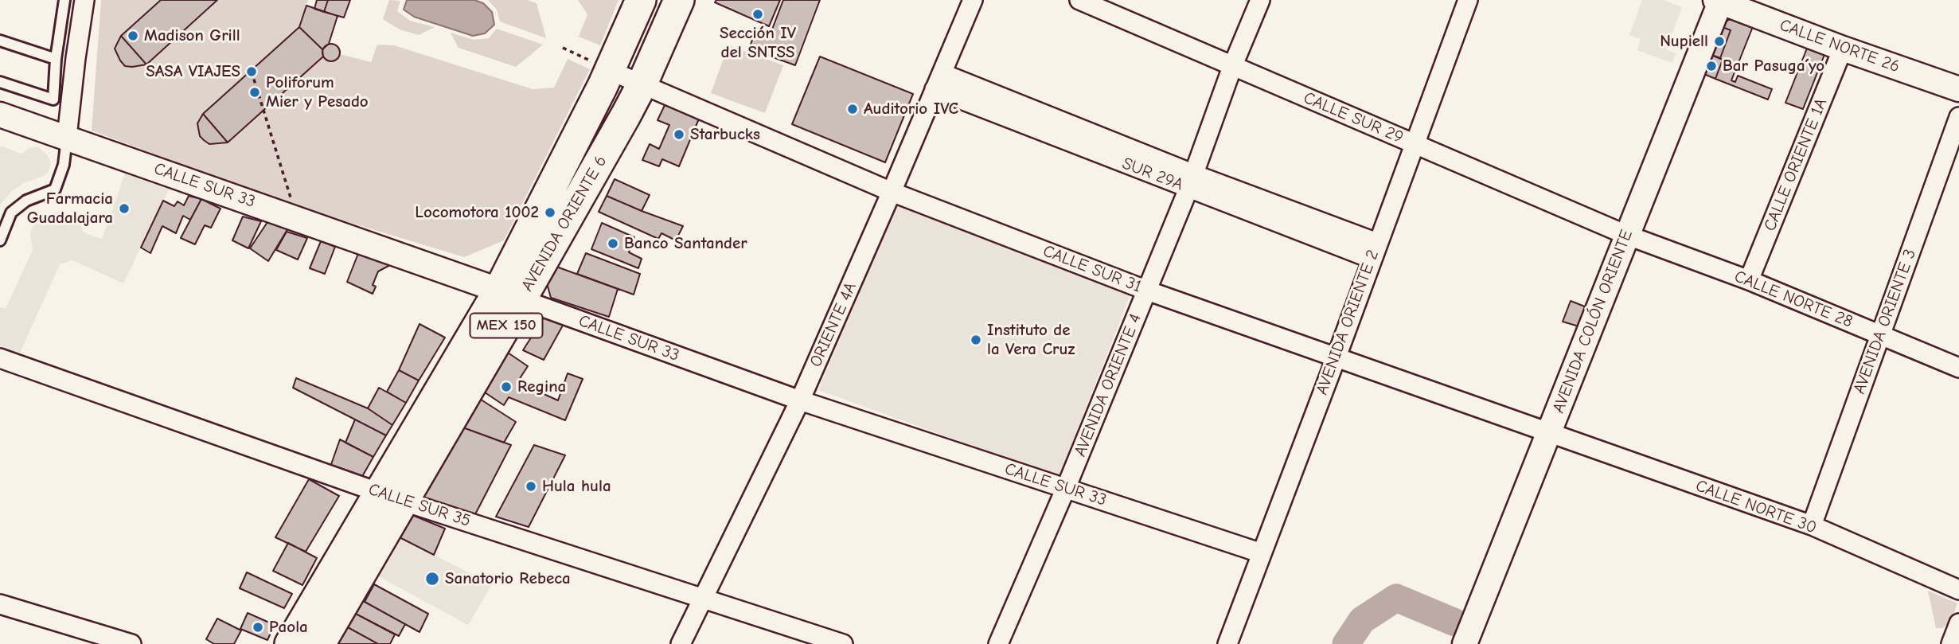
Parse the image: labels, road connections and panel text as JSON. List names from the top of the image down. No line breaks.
{"streets":{"main road":["AVENIDA ORIENTE 6","MEX 150"],"street":["CALLE NORTE 26","CALLE SUR 29","CALLE ORIENTE 1A","SUR 29A","CALLE SUR 33","CALLE SUR 31","CALLE NORTE 28","AVENIDA COLÓN ORIENTE","AVENIDA ORIENTE 3","AVENIDA ORIENTE 2","ORIENTE 4A","AVENIDA ORIENTE 4","CALLE SUR 35","CALLE NORTE 30"]},"crossings":[["CALLE NORTE 26","CALLE ORIENTE 1A"],["CALLE NORTE 26","AVENIDA COLÓN ORIENTE"],["CALLE SUR 29","CALLE NORTE 28"],["CALLE SUR 29","AVENIDA COLÓN ORIENTE"],["CALLE SUR 29","AVENIDA ORIENTE 2"],["CALLE SUR 29","AVENIDA ORIENTE 4"],["CALLE ORIENTE 1A","CALLE NORTE 28"],["SUR 29A","AVENIDA ORIENTE 2"],["SUR 29A","ORIENTE 4A"],["SUR 29A","AVENIDA ORIENTE 4"],["CALLE SUR 33","AVENIDA ORIENTE 6"],["CALLE SUR 33","AVENIDA ORIENTE 2"],["CALLE SUR 33","ORIENTE 4A"],["CALLE SUR 33","AVENIDA ORIENTE 4"],["AVENIDA ORIENTE 6","CALLE SUR 31"],["AVENIDA ORIENTE 6","CALLE SUR 35"],["CALLE SUR 31","AVENIDA COLÓN ORIENTE"],["CALLE SUR 31","AVENIDA ORIENTE 2"],["CALLE SUR 31","ORIENTE 4A"],["CALLE SUR 31","AVENIDA ORIENTE 4"],["CALLE SUR 31","CALLE NORTE 30"],["CALLE NORTE 28","AVENIDA COLÓN ORIENTE"],["CALLE NORTE 28","AVENIDA ORIENTE 3"],["AVENIDA COLÓN ORIENTE","CALLE NORTE 30"],["AVENIDA ORIENTE 3","CALLE NORTE 30"],["ORIENTE 4A","CALLE SUR 35"]],"places":["Sección IV del SNTSS","Madison Grill","Nupiell","Bar Pasuga´yo","SASA VIAJES","Poliforum Mier y Pesado","Auditorio IVC","Starbucks","Farmacia Guadalajara","Locomotora 1002","Banco Santander","Instituto de la Vera Cruz","Regina","Hula hula","Sanatorio Rebeca","Paola"]}
